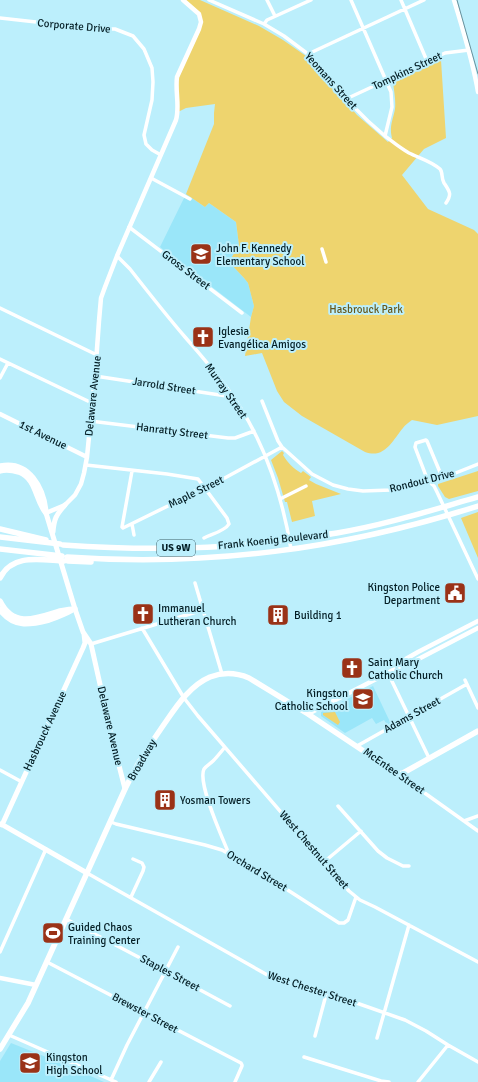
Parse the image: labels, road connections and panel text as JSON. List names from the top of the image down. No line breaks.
{"streets":{"main road":["Delaware Avenue","Frank Koenig Boulevard","US 9W","Hasbrouck Avenue","Broadway","McEntee Street"],"street":["Corporate Drive","Tompkins Street","Yeomans Street","Gross Street","Jarrold Street","Murray Street","Hanratty Street","1st Avenue","Rondout Drive","Maple Street","Adams Street","West Chestnut Street","Orchard Street","Staples Street","West Chester Street","Brewster Street"]},"crossings":[["Corporate Drive","Delaware Avenue"],["Tompkins Street","Yeomans Street"],["Gross Street","Delaware Avenue"],["Jarrold Street","Murray Street"],["Jarrold Street","Delaware Avenue"],["Murray Street","Delaware Avenue"],["Murray Street","Hanratty Street"],["Murray Street","Maple Street"],["Murray Street","Frank Koenig Boulevard"],["Delaware Avenue","Hanratty Street"],["Delaware Avenue","1st Avenue"],["Delaware Avenue","Hasbrouck Avenue"],["Delaware Avenue","Broadway"],["Adams Street","McEntee Street"],["Broadway","McEntee Street"],["Broadway","West Chestnut Street"],["Broadway","Orchard Street"],["Broadway","Staples Street"],["Broadway","West Chester Street"],["Broadway","Brewster Street"],["West Chestnut Street","Orchard Street"]],"parks":["Hasbrouck Park"],"places":{"school or university":["John F. Kennedy Elementary School","Kingston Catholic School","Kingston High School"],"church":["Iglesia Evangélica Amigos","Immanuel Lutheran Church","Saint Mary Catholic Church"],"public building":["Kingston Police Department"],"building":["Building 1","Yosman Towers"],"sports":["Guided Chaos Training Center"]}}
